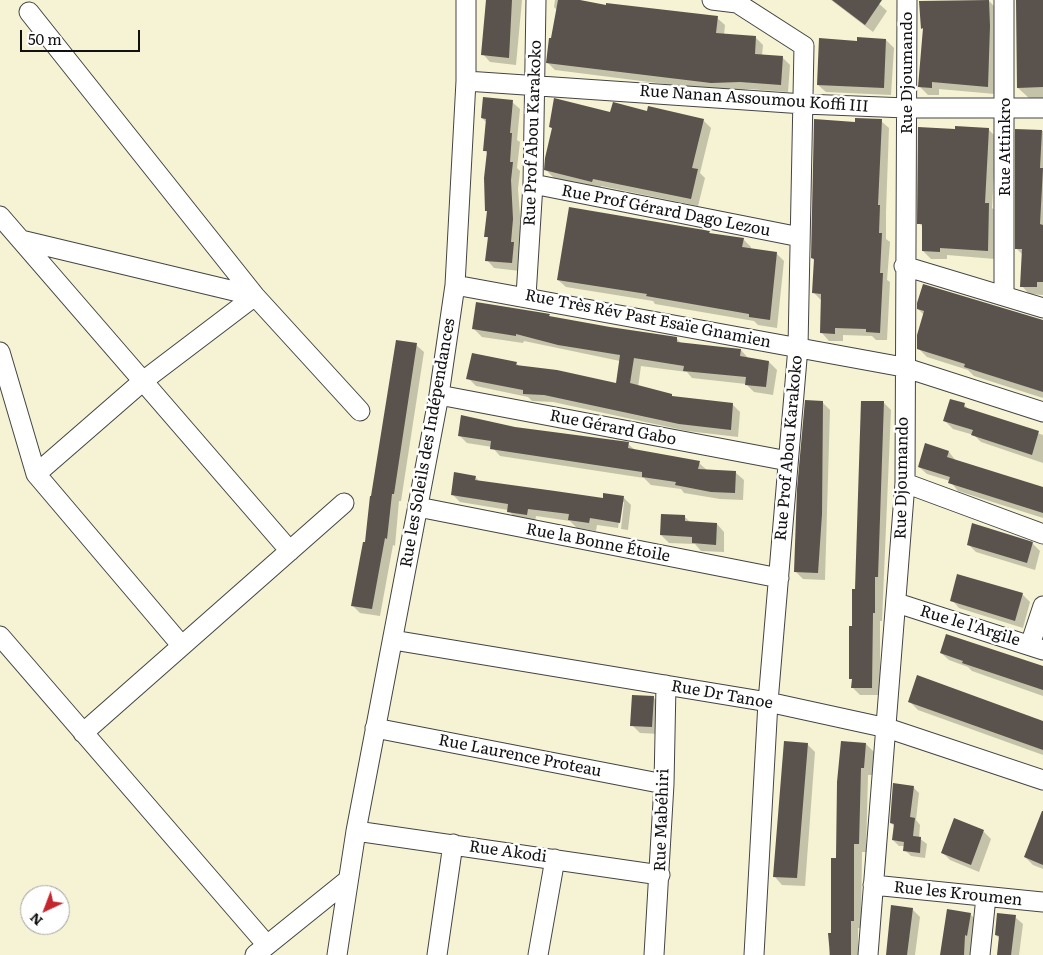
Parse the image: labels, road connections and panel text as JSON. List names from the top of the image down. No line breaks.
{"streets":{"street":["Rue Djoumando","Rue Nanan Assoumou Koffi III","Rue Prof Abou Karakoko","Rue Attinkro","Rue Prof Gérard Dago Lezou","Rue Très Rév Past Esaïe Gnamien","Rue Gérard Gabo","Rue les Soleils des Indépendances","Rue la Bonne Étoile","Rue le l'Argile","Rue Dr Tanoe","Rue Laurence Proteau","Rue Mabéhiri","Rue Akodi","Rue les Kroumen"]},"crossings":[["Rue Djoumando","Rue Nanan Assoumou Koffi III"],["Rue Djoumando","Rue Très Rév Past Esaïe Gnamien"],["Rue Djoumando","Rue le l'Argile"],["Rue Djoumando","Rue Dr Tanoe"],["Rue Djoumando","Rue les Kroumen"],["Rue Nanan Assoumou Koffi III","Rue Prof Abou Karakoko"],["Rue Nanan Assoumou Koffi III","Rue Attinkro"],["Rue Nanan Assoumou Koffi III","Rue les Soleils des Indépendances"],["Rue Prof Abou Karakoko","Rue Prof Gérard Dago Lezou"],["Rue Prof Abou Karakoko","Rue Très Rév Past Esaïe Gnamien"],["Rue Prof Abou Karakoko","Rue Gérard Gabo"],["Rue Prof Abou Karakoko","Rue la Bonne Étoile"],["Rue Prof Abou Karakoko","Rue Dr Tanoe"],["Rue Très Rév Past Esaïe Gnamien","Rue les Soleils des Indépendances"],["Rue Gérard Gabo","Rue les Soleils des Indépendances"],["Rue les Soleils des Indépendances","Rue la Bonne Étoile"],["Rue les Soleils des Indépendances","Rue Dr Tanoe"],["Rue les Soleils des Indépendances","Rue Laurence Proteau"],["Rue les Soleils des Indépendances","Rue Akodi"],["Rue Dr Tanoe","Rue Mabéhiri"],["Rue Laurence Proteau","Rue Mabéhiri"],["Rue Mabéhiri","Rue Akodi"]],"scale_bar":"50 m","north":"bottom left"}
